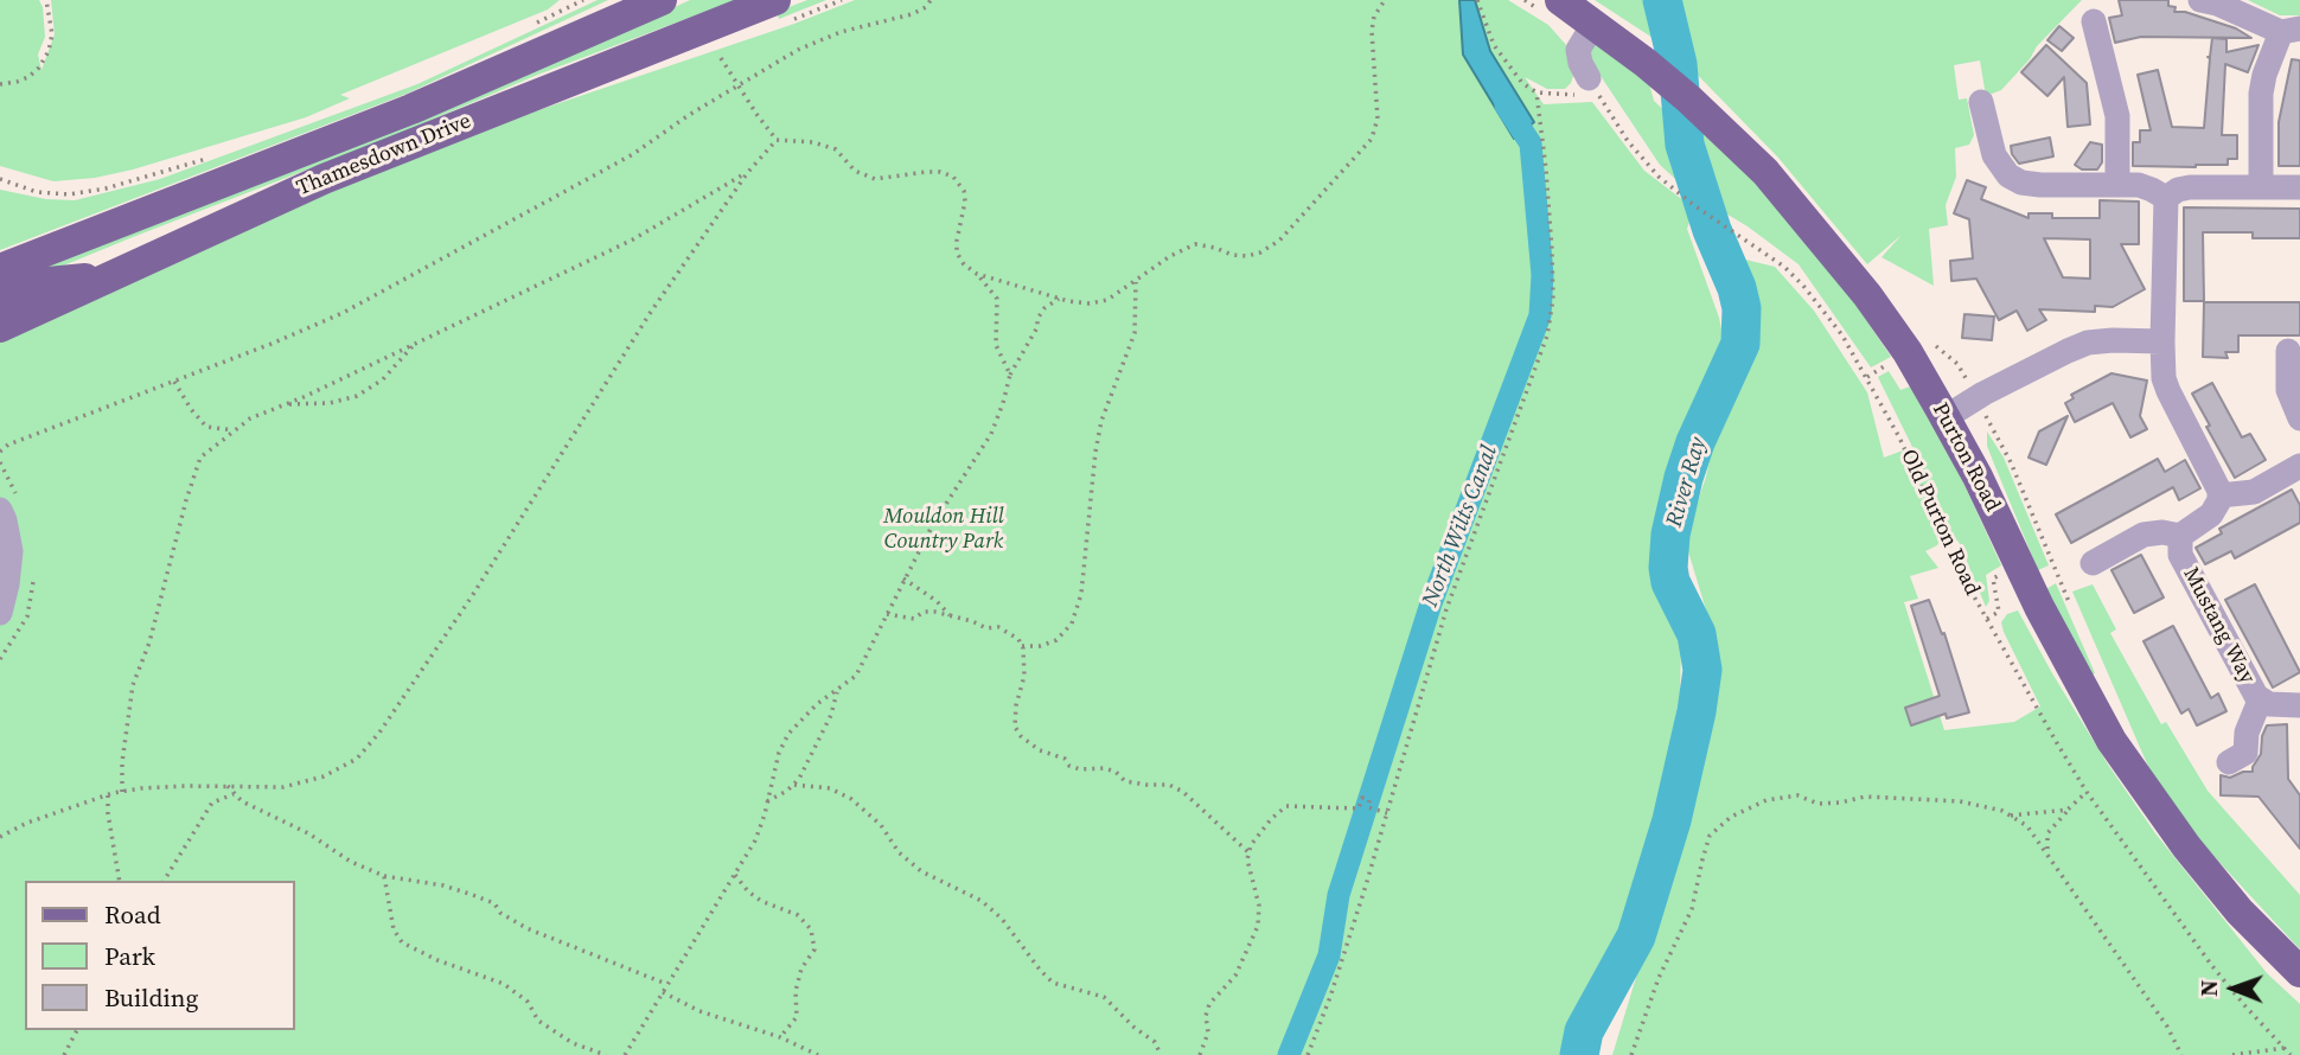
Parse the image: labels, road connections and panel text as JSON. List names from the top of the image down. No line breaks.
{"streets":{"main road":["Thamesdown Drive","Purton Road"],"street":["Mustang Way"],"path":["Old Purton Road"]},"water":["River Ray","North Wilts Canal"],"parks":["Mouldon Hill Country Park"],"legend":["Road","Park","Building"],"north":"left"}
